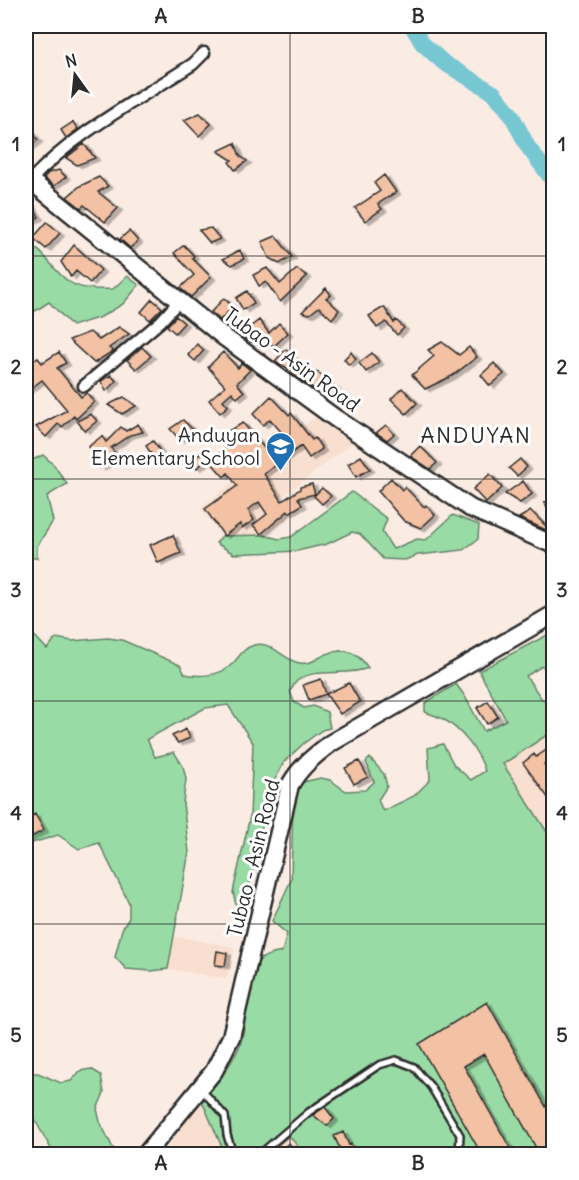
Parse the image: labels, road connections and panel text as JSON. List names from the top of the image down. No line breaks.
{"streets":{"main road":["Tubao - Asin Road"]},"districts":["ANDUYAN"],"places":{"school or university":["Anduyan Elementary School"]},"north":"top","grid":{"columns":["A","B"],"rows":["1","2","3","4","5"]}}
